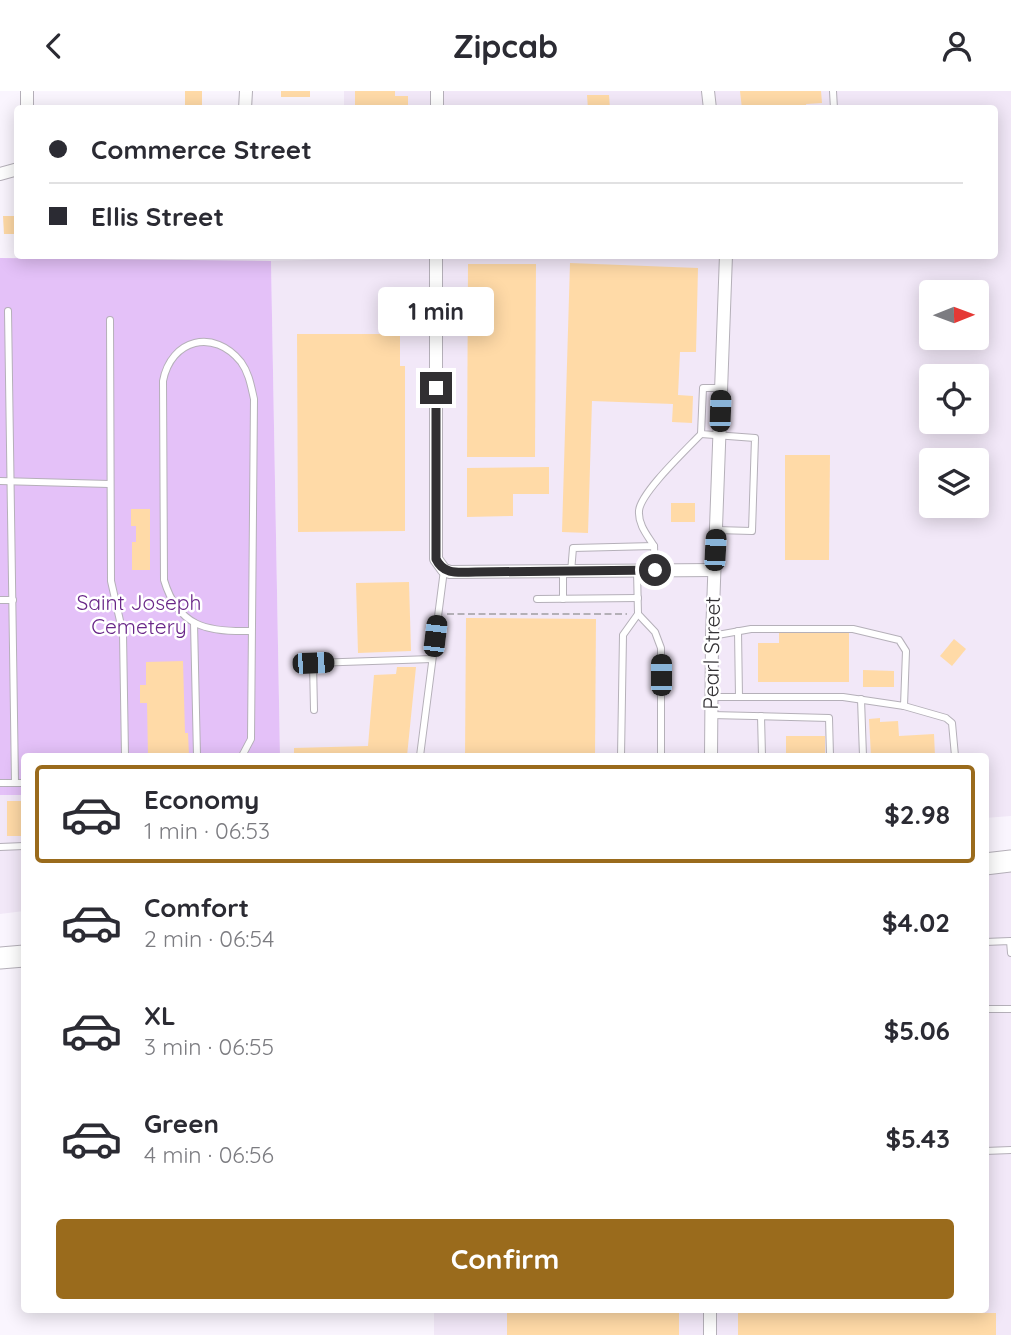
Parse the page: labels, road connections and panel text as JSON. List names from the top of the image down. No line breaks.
{"streets":{"street":["Pearl Street"]},"parks":["Saint Joseph Cemetery"],"north":"right","page":{"header":"Zipcab","banner":["Commerce Street","Ellis Street"],"bubble":"1 min","list":[{"name":"Economy","note":"1 min · 06:53","value":"$2.98"},{"name":"Comfort","note":"2 min · 06:54","value":"$4.02"},{"name":"XL","note":"3 min · 06:55","value":"$5.06"},{"name":"Green","note":"4 min · 06:56","value":"$5.43"}],"buttons":"Confirm"}}
